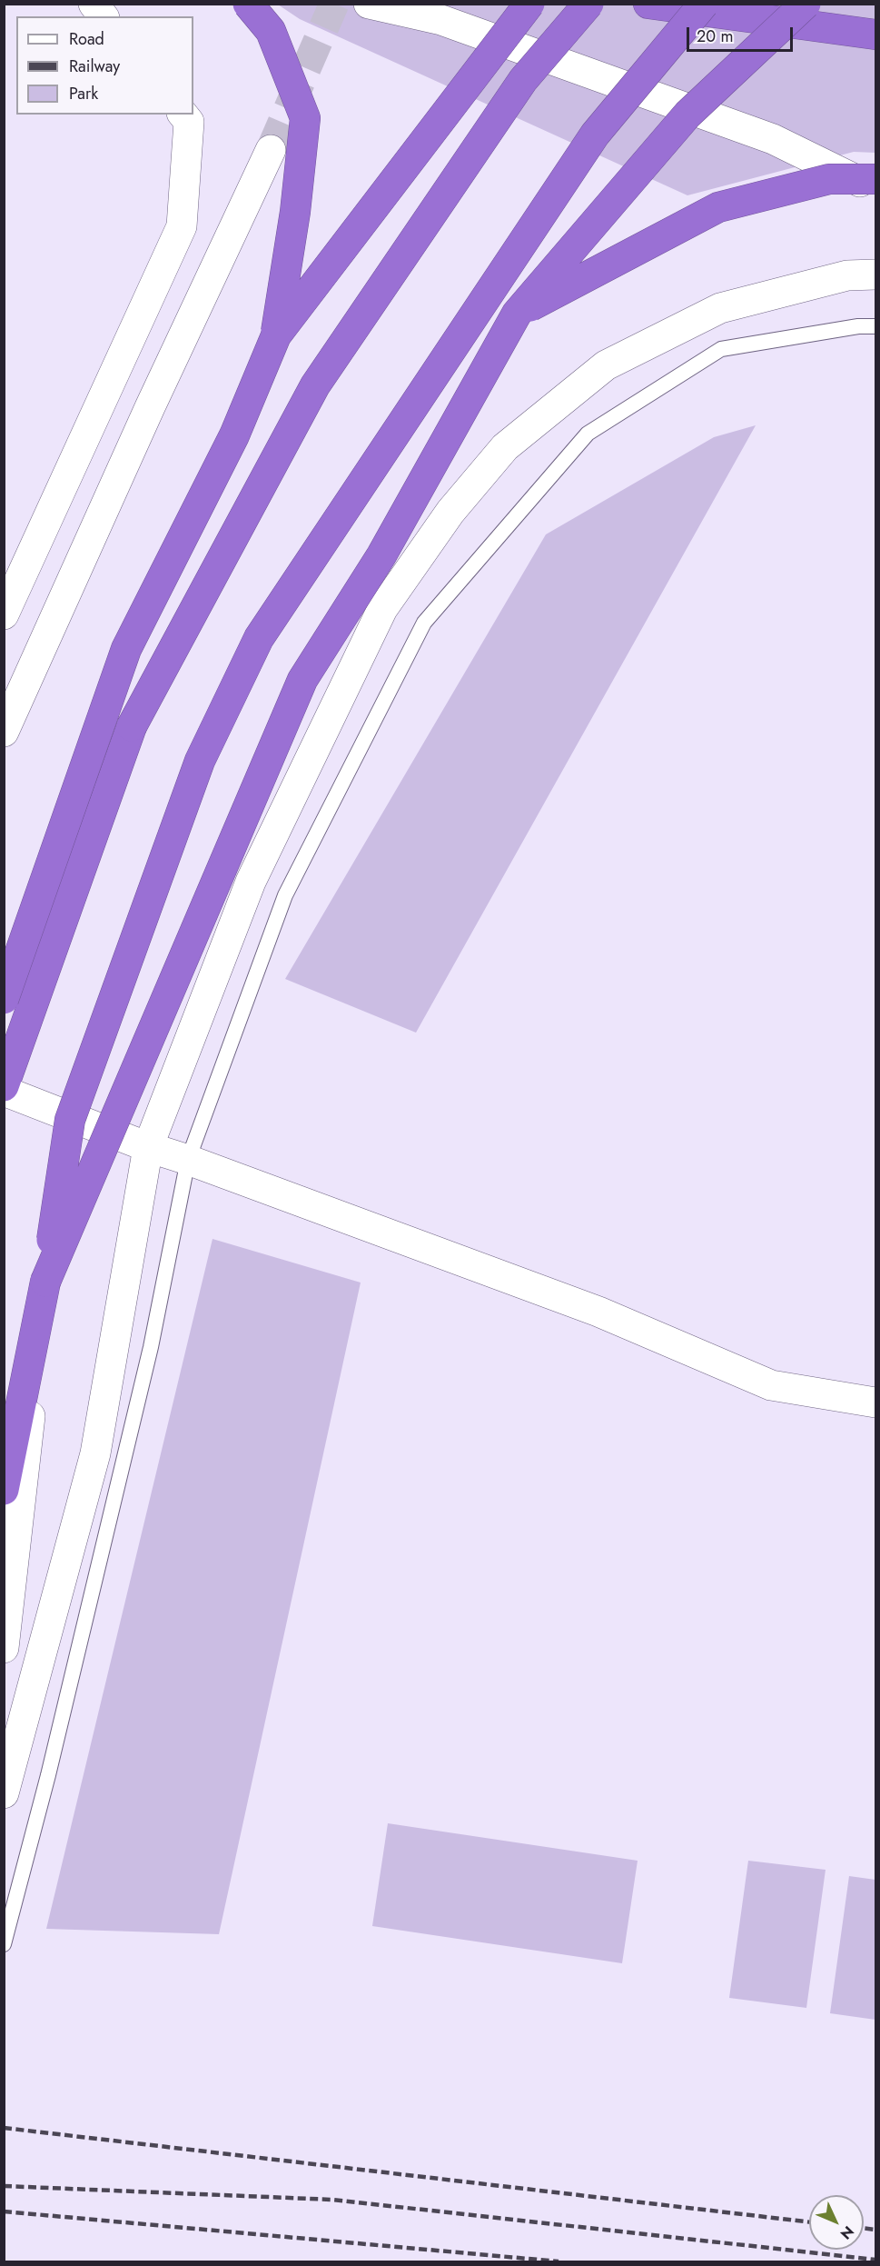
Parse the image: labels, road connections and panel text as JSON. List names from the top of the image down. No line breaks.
{"legend":["Road","Railway","Park"],"scale_bar":"20 m","north":"bottom right"}
